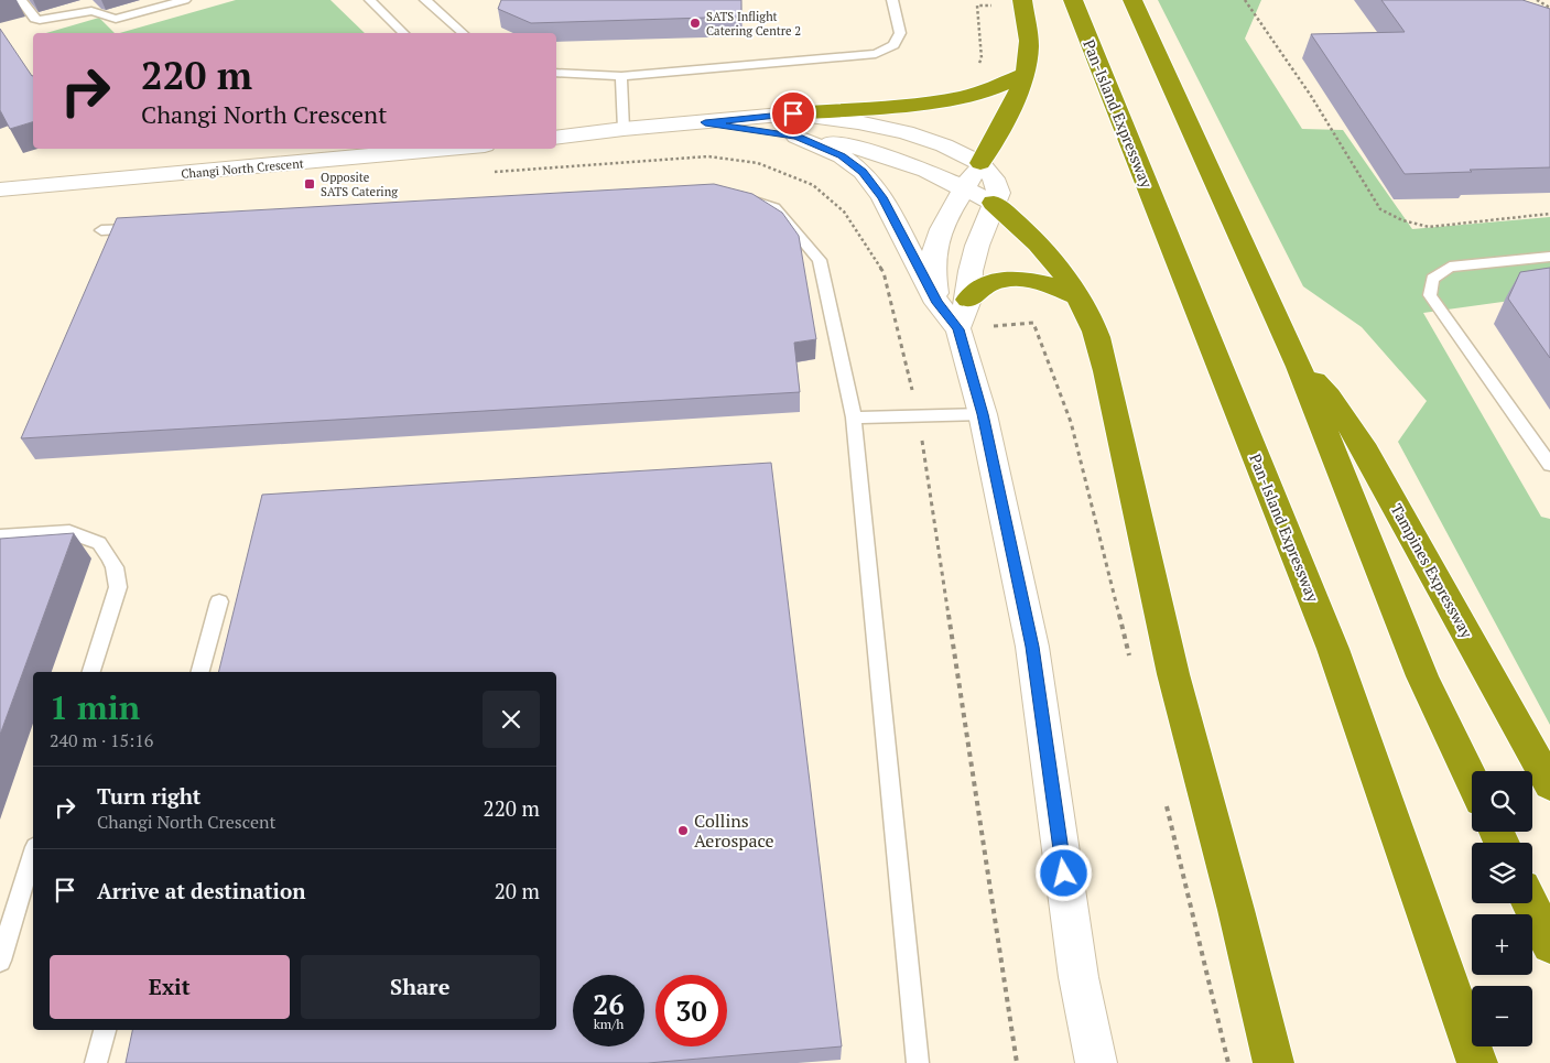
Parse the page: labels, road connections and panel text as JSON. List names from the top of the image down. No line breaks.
{"streets":{"highway":["Pan-Island Expressway","Tampines Expressway"],"street":["Changi North Crescent"]},"places":{"other":["SATS Inflight Catering Centre 2","Collins Aerospace"],"transit":["Opposite SATS Catering"]},"page":{"turn":["220 m","Changi North Crescent"],"heading":["1 min","240 m · 15:16"],"list":[{"name":"Turn right","note":"Changi North Crescent","value":"220 m"},{"name":"Arrive at destination","value":"20 m"}],"map_buttons":["+","−"],"buttons":["Exit","Share"],"speed":"26 km/h","limit":"30"}}
